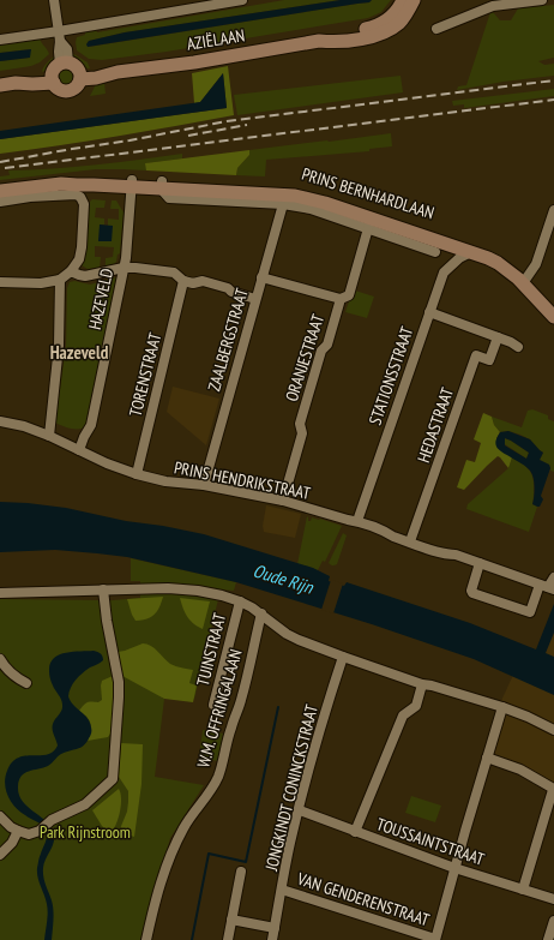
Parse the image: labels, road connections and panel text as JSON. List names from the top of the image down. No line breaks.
{"streets":{"main road":["AZIËLAAN","PRINS BERNHARDLAAN"],"street":["HAZEVELD","ZAALBERGSTRAAT","ORANJESTRAAT","TORENSTRAAT","STATIONSSTRAAT","HEDASTRAAT","PRINS HENDRIKSTRAAT","TUINSTRAAT","W.M. OFFRINGALAAN","JONGKINDT CONINCKSTRAAT","TOUSSAINTSTRAAT","VAN GENDERENSTRAAT"]},"crossings":[["PRINS BERNHARDLAAN","HAZEVELD"],["PRINS BERNHARDLAAN","STATIONSSTRAAT"],["HAZEVELD","PRINS HENDRIKSTRAAT"],["ZAALBERGSTRAAT","PRINS HENDRIKSTRAAT"],["ORANJESTRAAT","PRINS HENDRIKSTRAAT"],["TORENSTRAAT","PRINS HENDRIKSTRAAT"],["STATIONSSTRAAT","PRINS HENDRIKSTRAAT"],["HEDASTRAAT","PRINS HENDRIKSTRAAT"],["JONGKINDT CONINCKSTRAAT","TOUSSAINTSTRAAT"],["JONGKINDT CONINCKSTRAAT","VAN GENDERENSTRAAT"]],"districts":["Hazeveld"],"water":["Oude Rijn"],"parks":["Park Rijnstroom"]}
